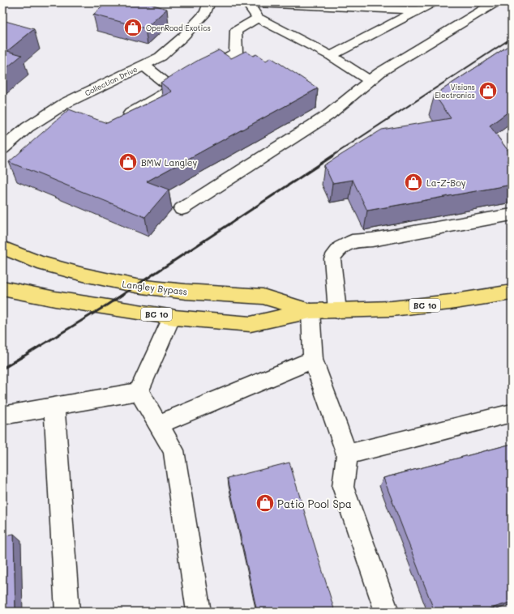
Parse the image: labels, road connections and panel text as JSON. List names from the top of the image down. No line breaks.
{"streets":{"highway":["Langley Bypass","BC 10"],"street":["Collection Drive"]},"places":{"shop":["OpenRoad Exotics","Visions Electronics","BMW Langley","La-Z-Boy","Patio Pool Spa"]}}
